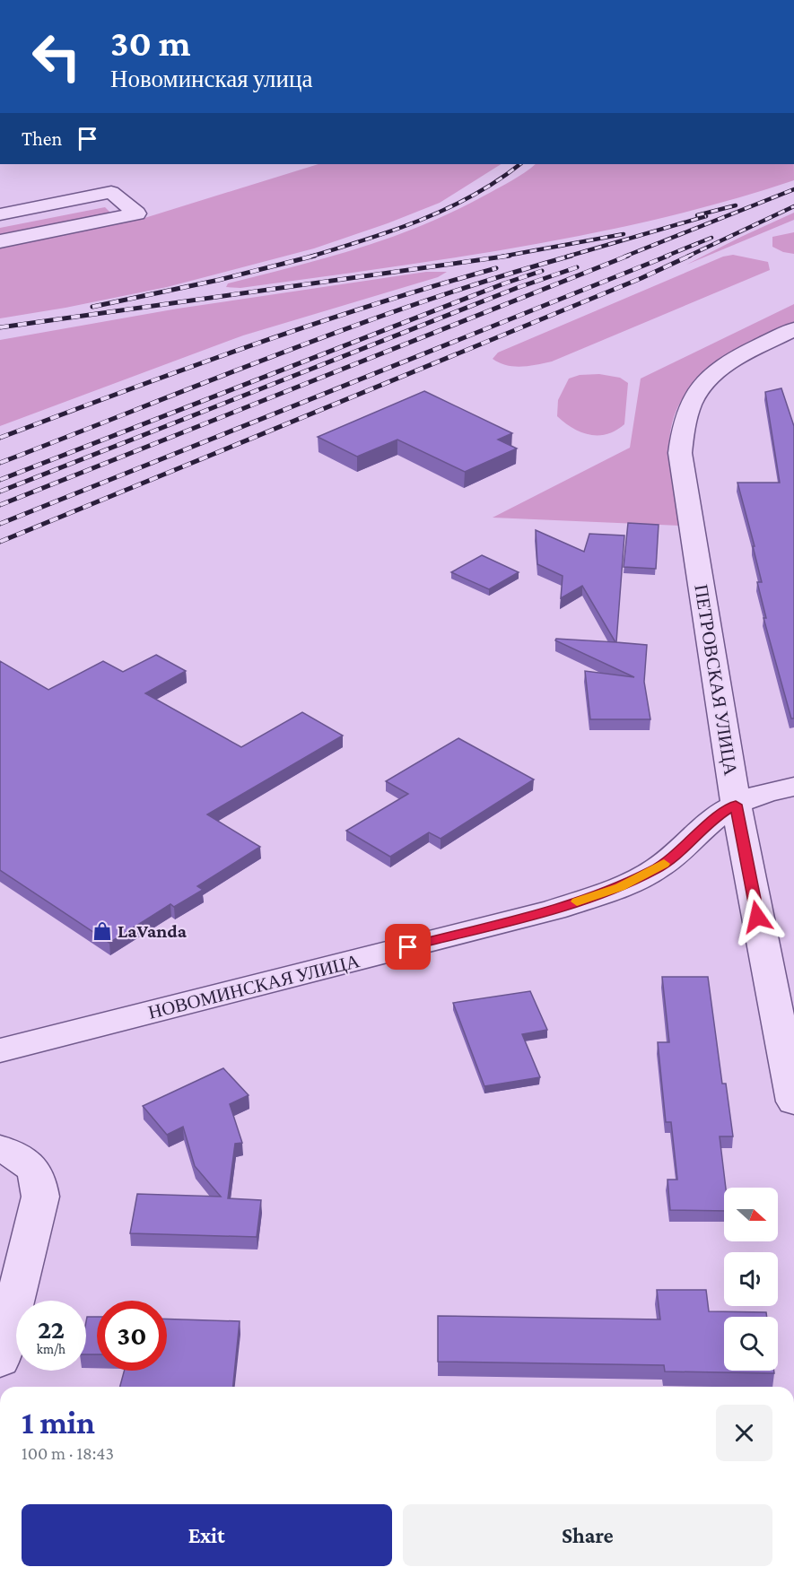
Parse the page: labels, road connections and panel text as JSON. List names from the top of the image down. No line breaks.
{"streets":{"street":["ПЕТРОВСКАЯ УЛИЦА","НОВОМИНСКАЯ УЛИЦА"]},"crossings":[["ПЕТРОВСКАЯ УЛИЦА","НОВОМИНСКАЯ УЛИЦА"]],"places":{"shop":["LaVanda"]},"north":"right","page":{"turn":["30 m","Новоминская улица"],"then":"Then","speed":"22 km/h","limit":"30","heading":["1 min","100 m · 18:43"],"buttons":["Exit","Share"]}}
